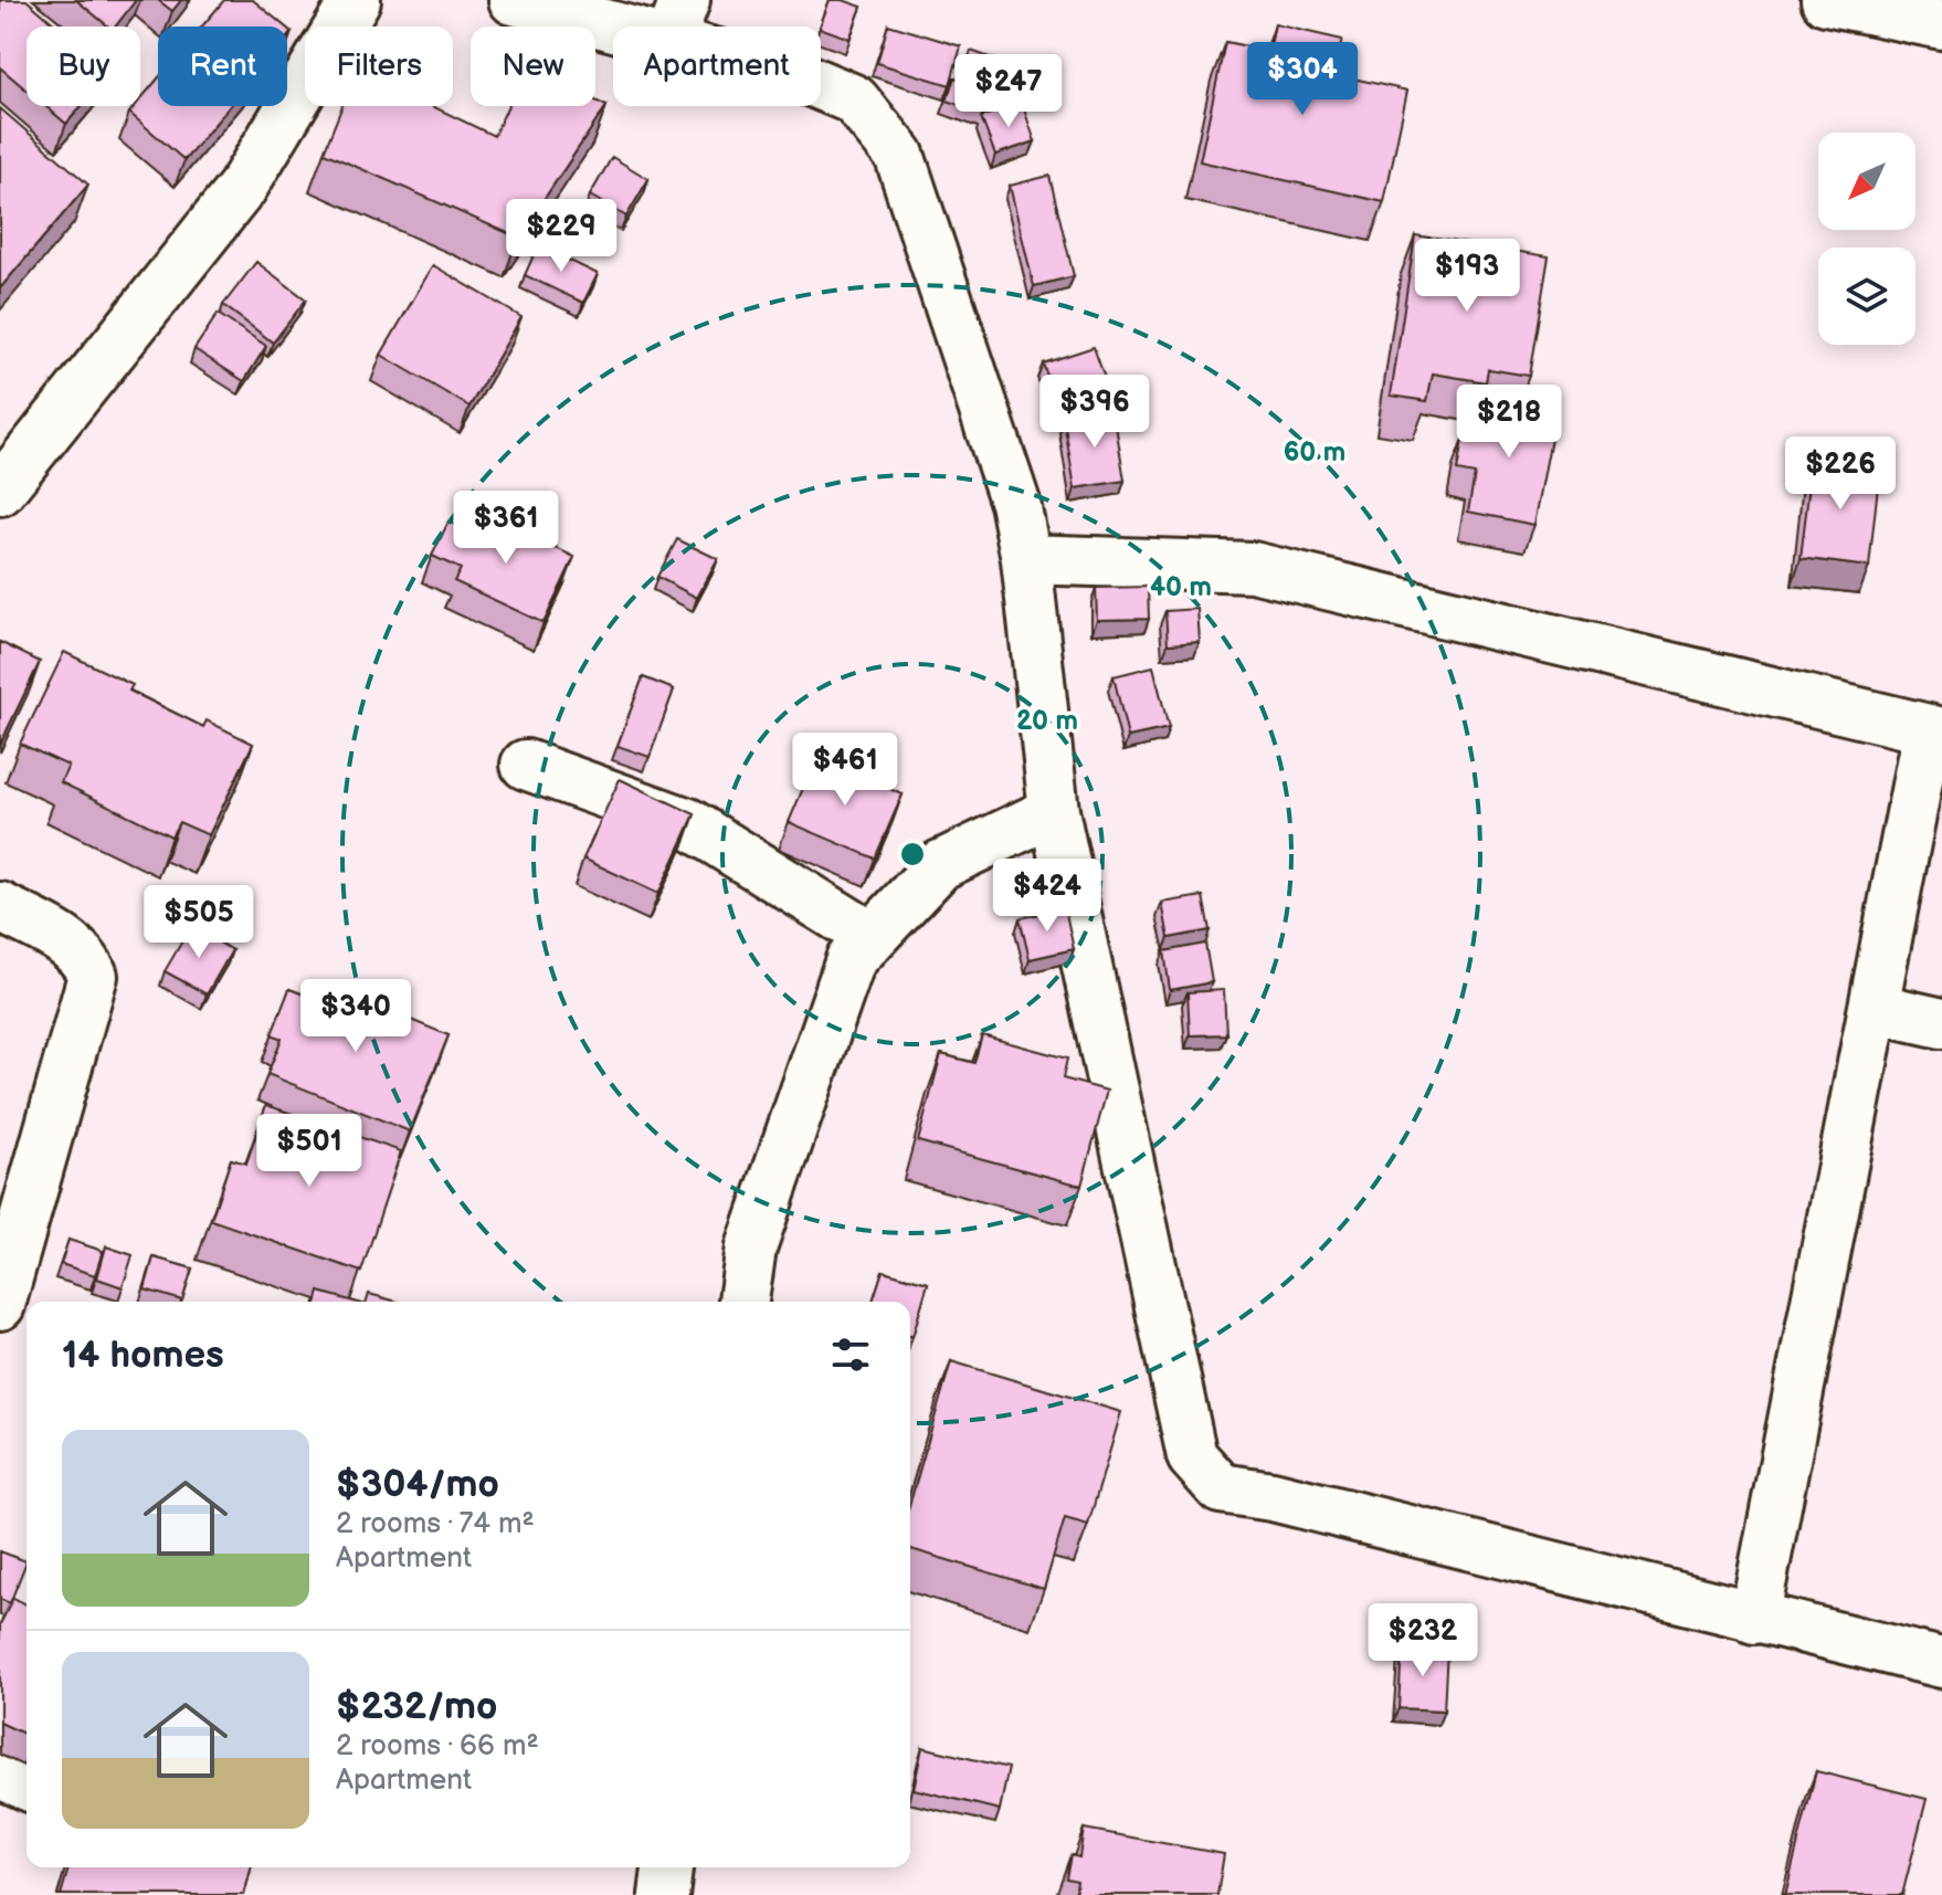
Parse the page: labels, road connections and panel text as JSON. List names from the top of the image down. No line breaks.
{"north":"bottom left","page":{"chip":["Buy","Rent","Filters","New","Apartment"],"price":["$304","$247","$229","$193","$396","$218","$226","$361","$461","$424","$505","$340","$501","$232"],"heading":"14 homes","list":[{"name":"$304/mo","note":"2 rooms · 74 m² · Apartment"},{"name":"$232/mo","note":"2 rooms · 66 m² · Apartment"}]},"rings":["60 m","40 m","20 m"]}
